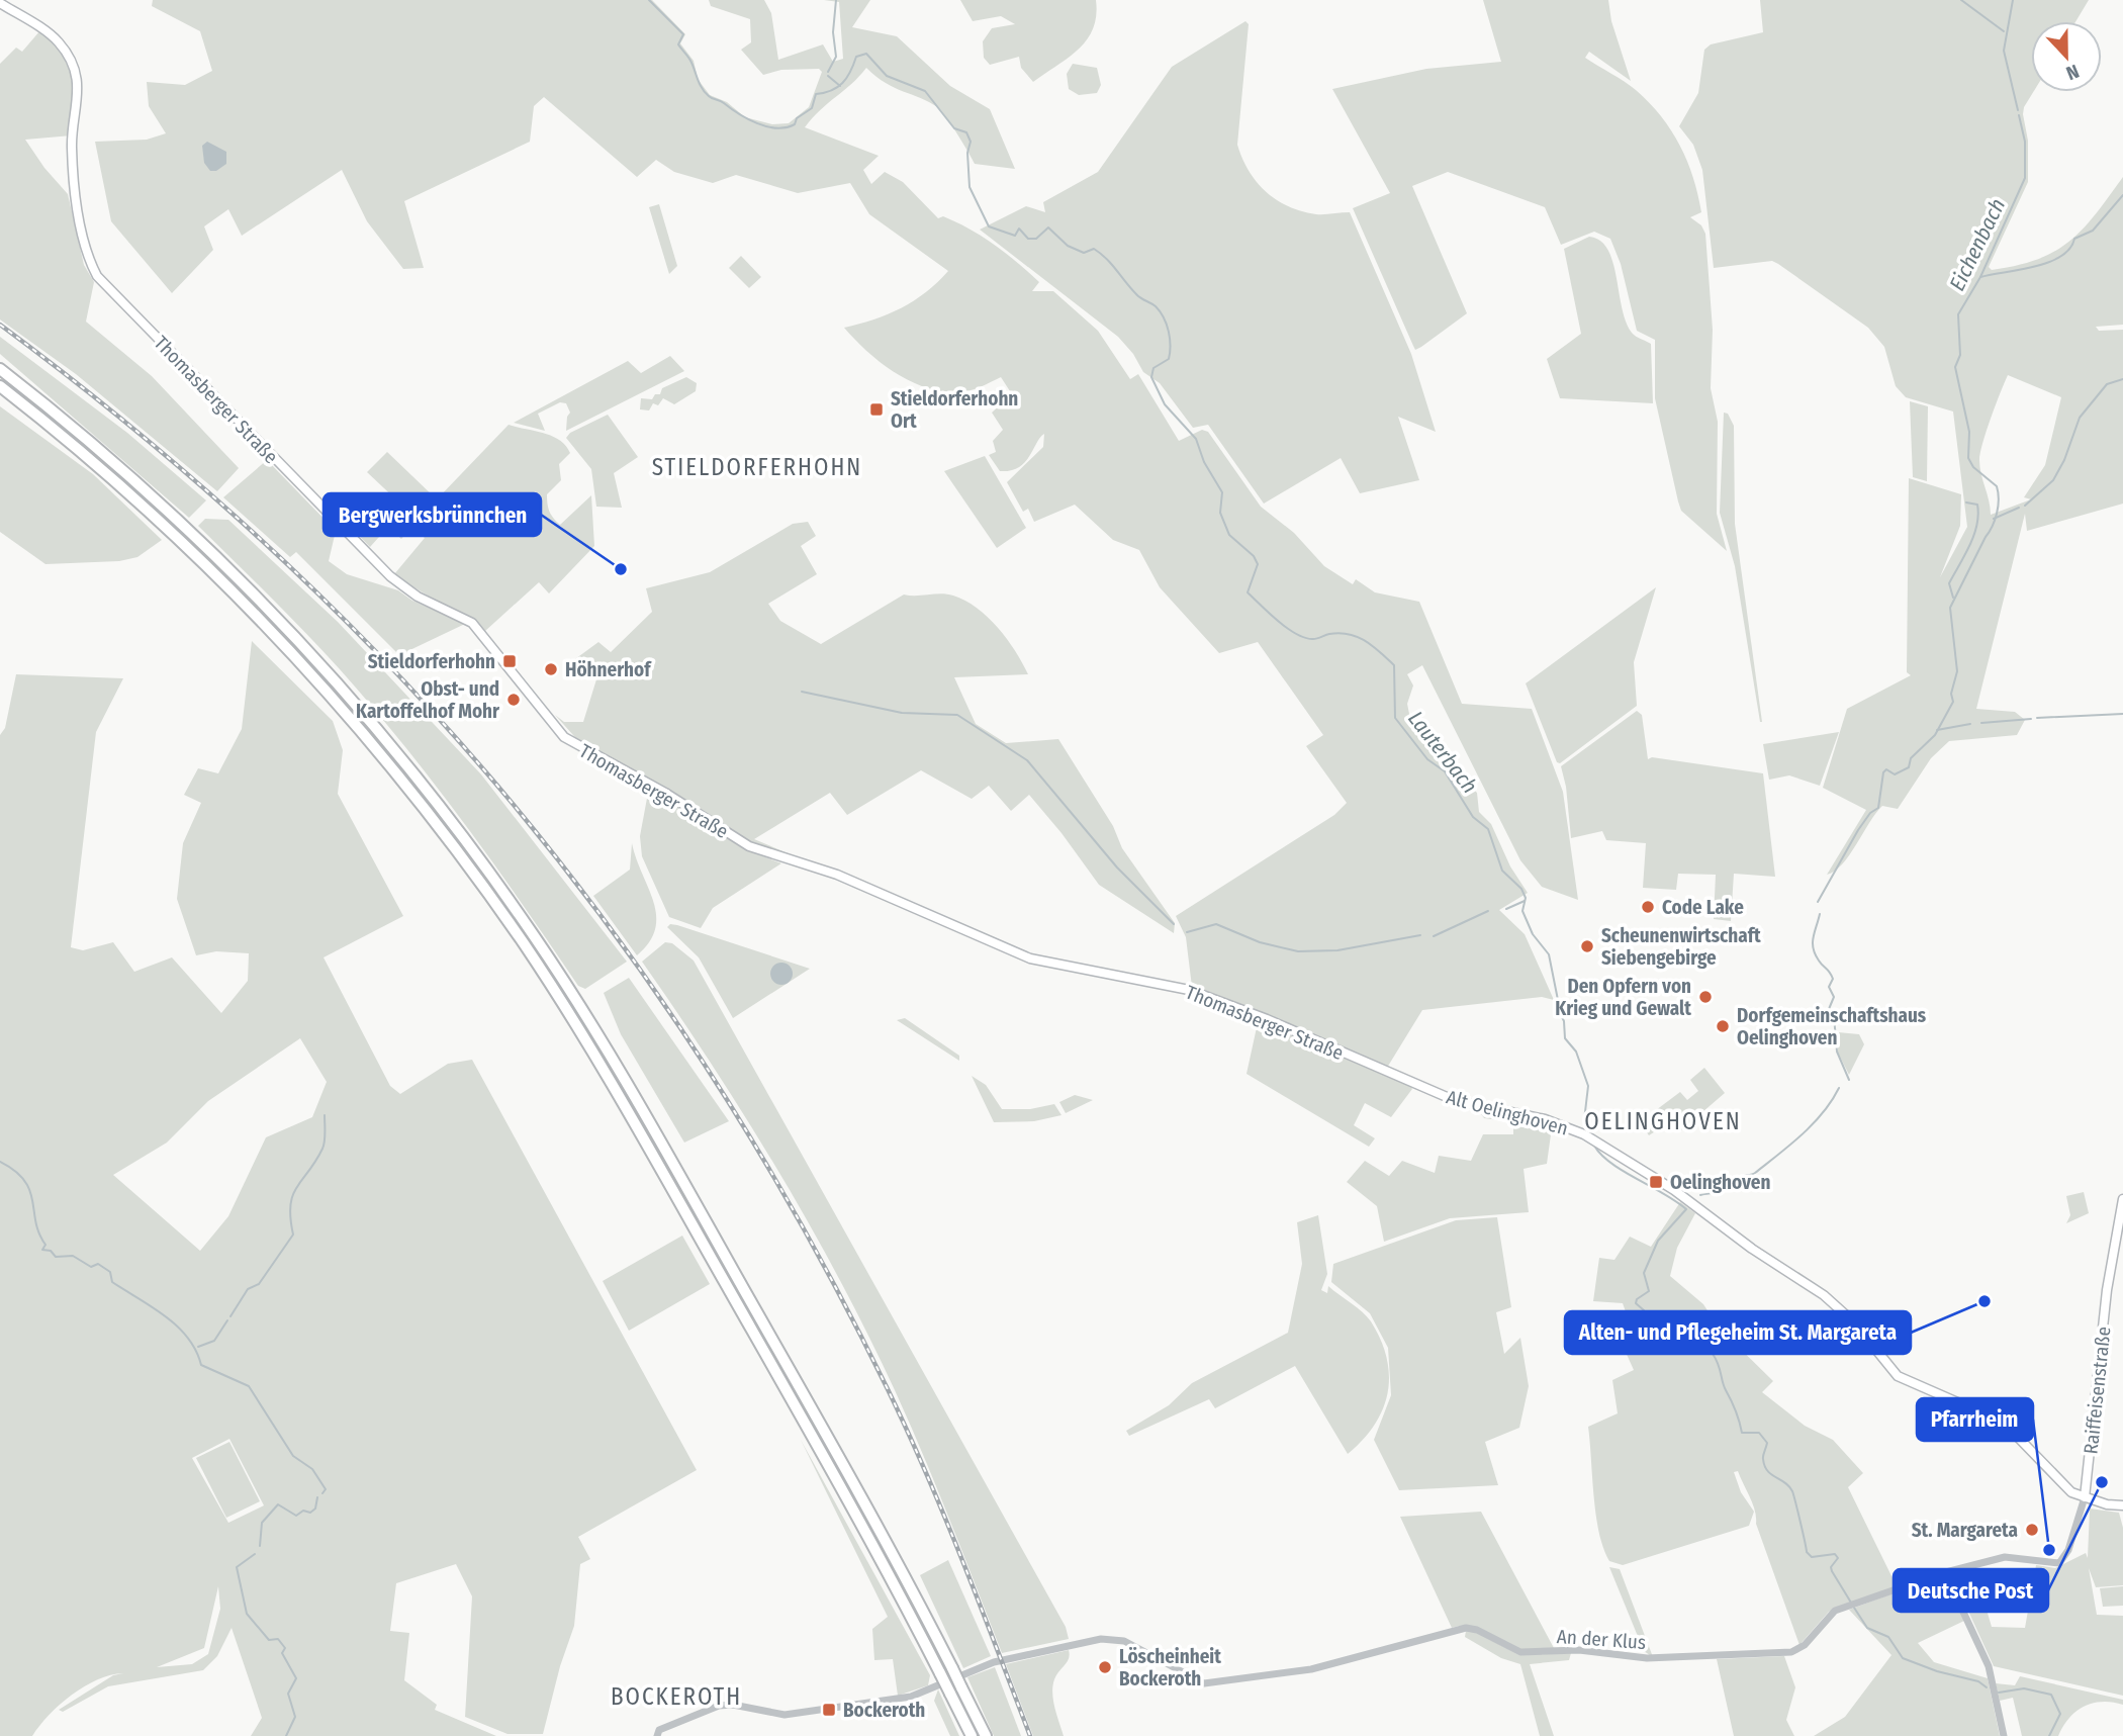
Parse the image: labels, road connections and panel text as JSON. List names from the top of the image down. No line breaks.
{"streets":{"main road":["Thomasberger Straße","Alt Oelinghoven","Raiffeisenstraße"],"street":["An der Klus"]},"crossings":[["Thomasberger Straße","Alt Oelinghoven"],["Alt Oelinghoven","Raiffeisenstraße"],["Alt Oelinghoven","An der Klus"],["Raiffeisenstraße","An der Klus"]],"districts":["STIELDORFERHOHN","OELINGHOVEN","BOCKEROTH"],"water":["Eichenbach","Lauterbach"],"places":{"transit":["Stieldorferhohn Ort","Stieldorferhohn","Oelinghoven","Bockeroth"],"other":["Bergwerksbrünnchen","Höhnerhof","Obst- und Kartoffelhof Mohr","Code Lake","Scheunenwirtschaft Siebengebirge","Den Opfern von Krieg und Gewalt","Dorfgemeinschaftshaus Oelinghoven","Alten- und Pflegeheim St. Margareta","Deutsche Post","St. Margareta","Pfarrheim","Löscheinheit Bockeroth"]},"north":"bottom"}
